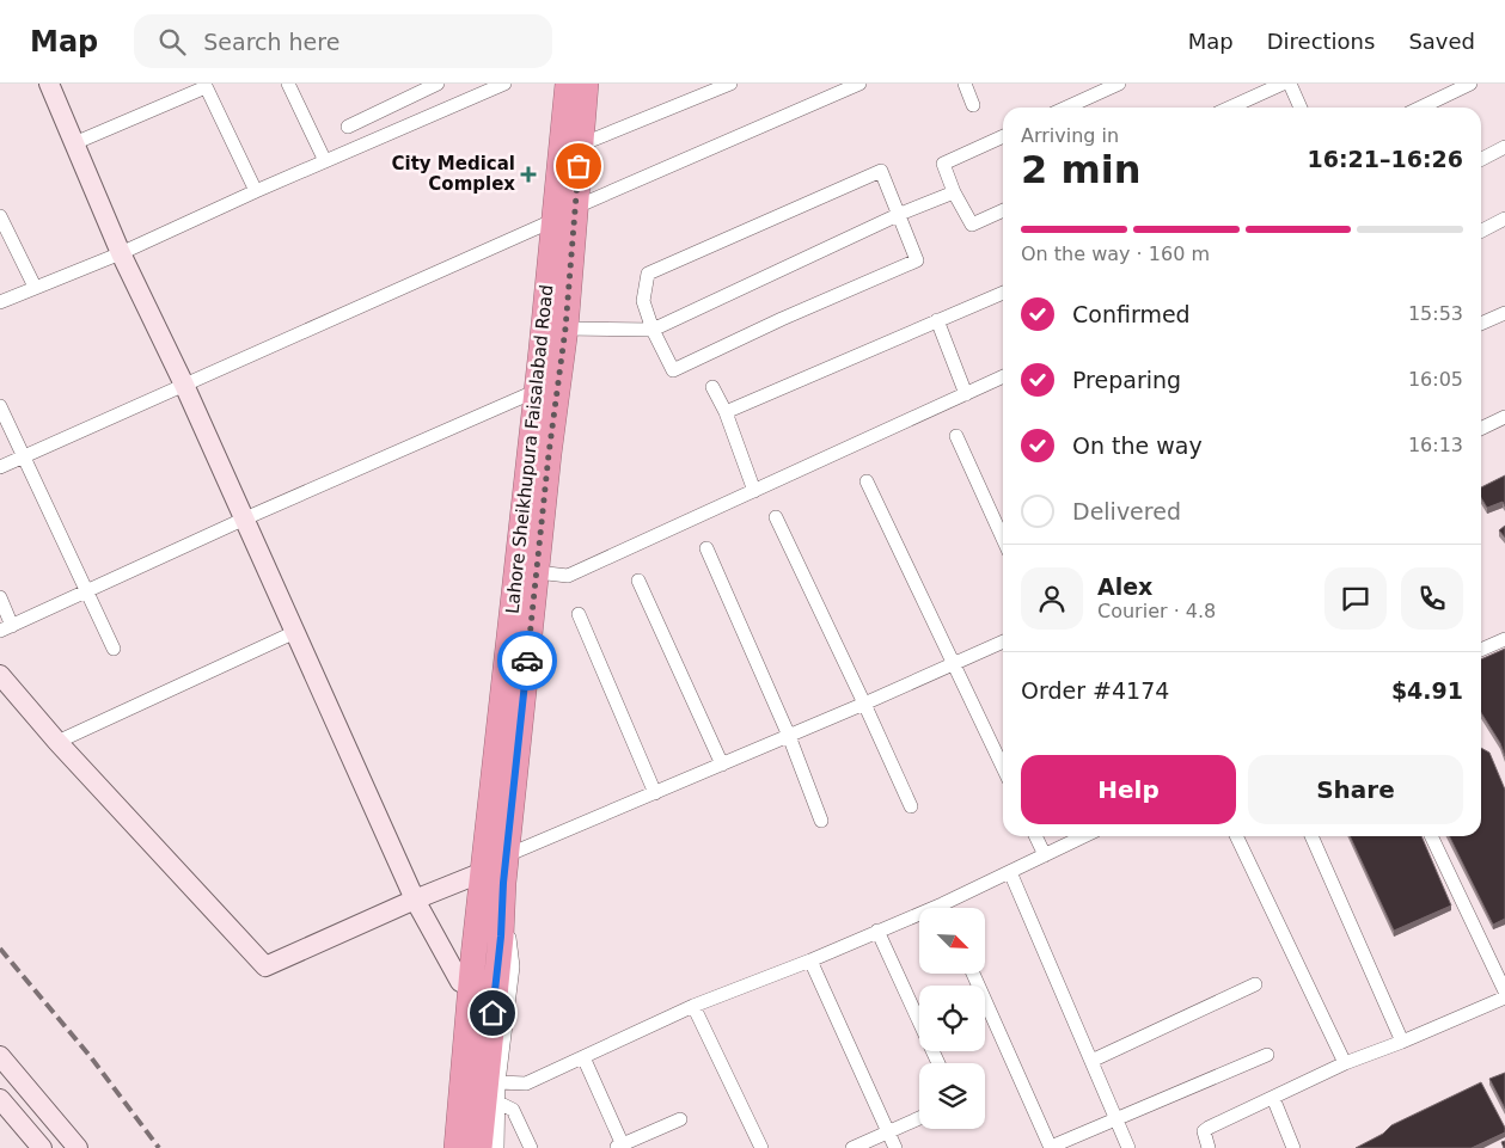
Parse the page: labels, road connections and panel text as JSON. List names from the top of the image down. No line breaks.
{"streets":{"highway":["Lahore Sheikhupura Faisalabad Road"]},"places":{"health":["City Medical Complex"]},"north":"bottom right","page":{"header":"Map","search":"Search here","nav":["Map","Directions","Saved"],"heading":["2 min","Arriving in","16:21–16:26"],"panel":["Alex","Courier · 4.8","Order #4174","$4.91"],"bar":"On the way · 160 m","list":[["Confirmed","15:53"],["Preparing","16:05"],["On the way","16:13"],"Delivered"],"buttons":["Help","Share"]}}
